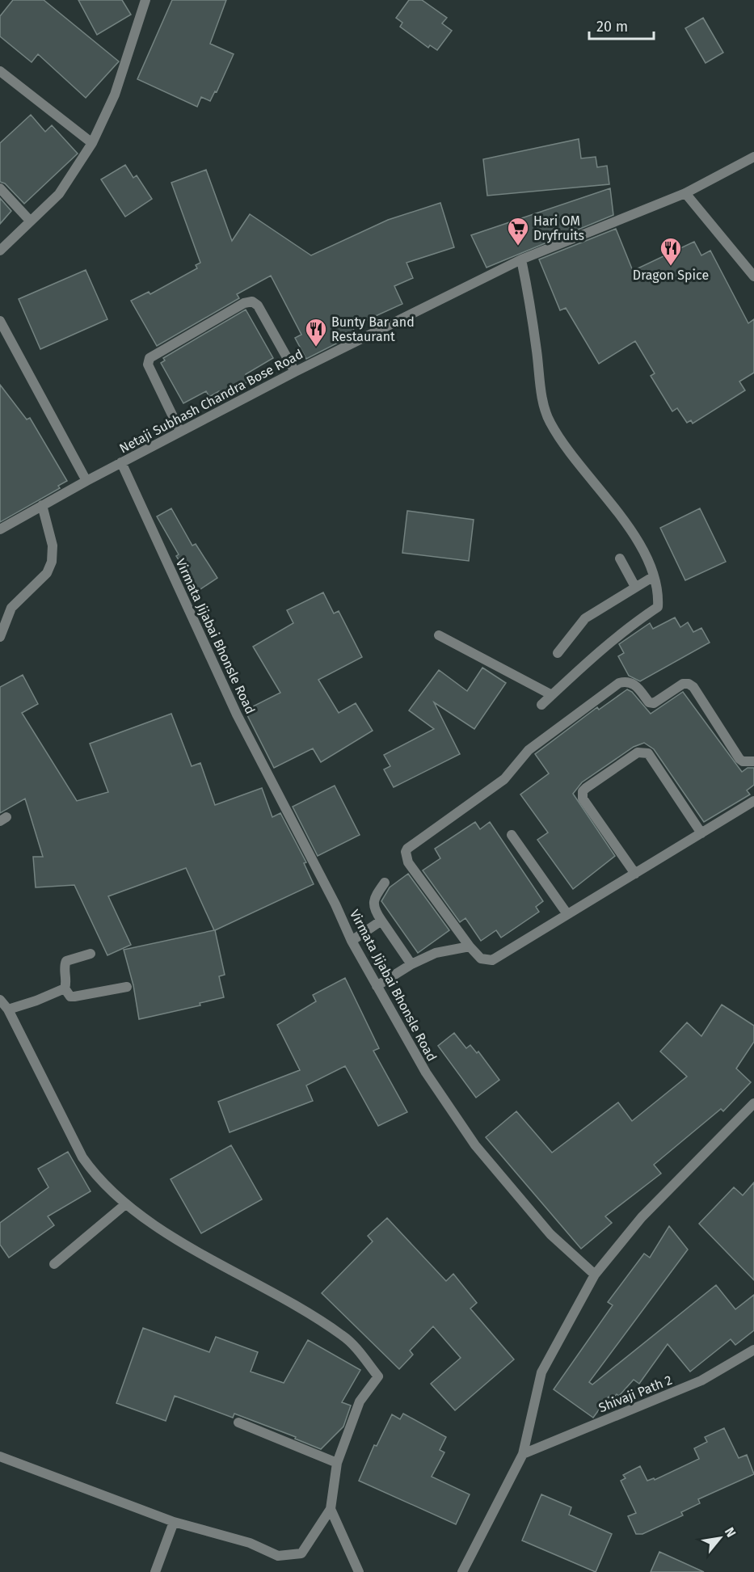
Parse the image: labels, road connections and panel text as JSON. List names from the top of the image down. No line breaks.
{"streets":{"street":["Netaji Subhash Chandra Bose Road","Virmata Jijabai Bhonsle Road","Shivaji Path 2"]},"crossings":[["Netaji Subhash Chandra Bose Road","Virmata Jijabai Bhonsle Road"]],"places":{"supermarket":["Hari OM Dryfruits"],"restaurant":["Dragon Spice","Bunty Bar and Restaurant"]},"scale_bar":"20 m","north":"top right"}
